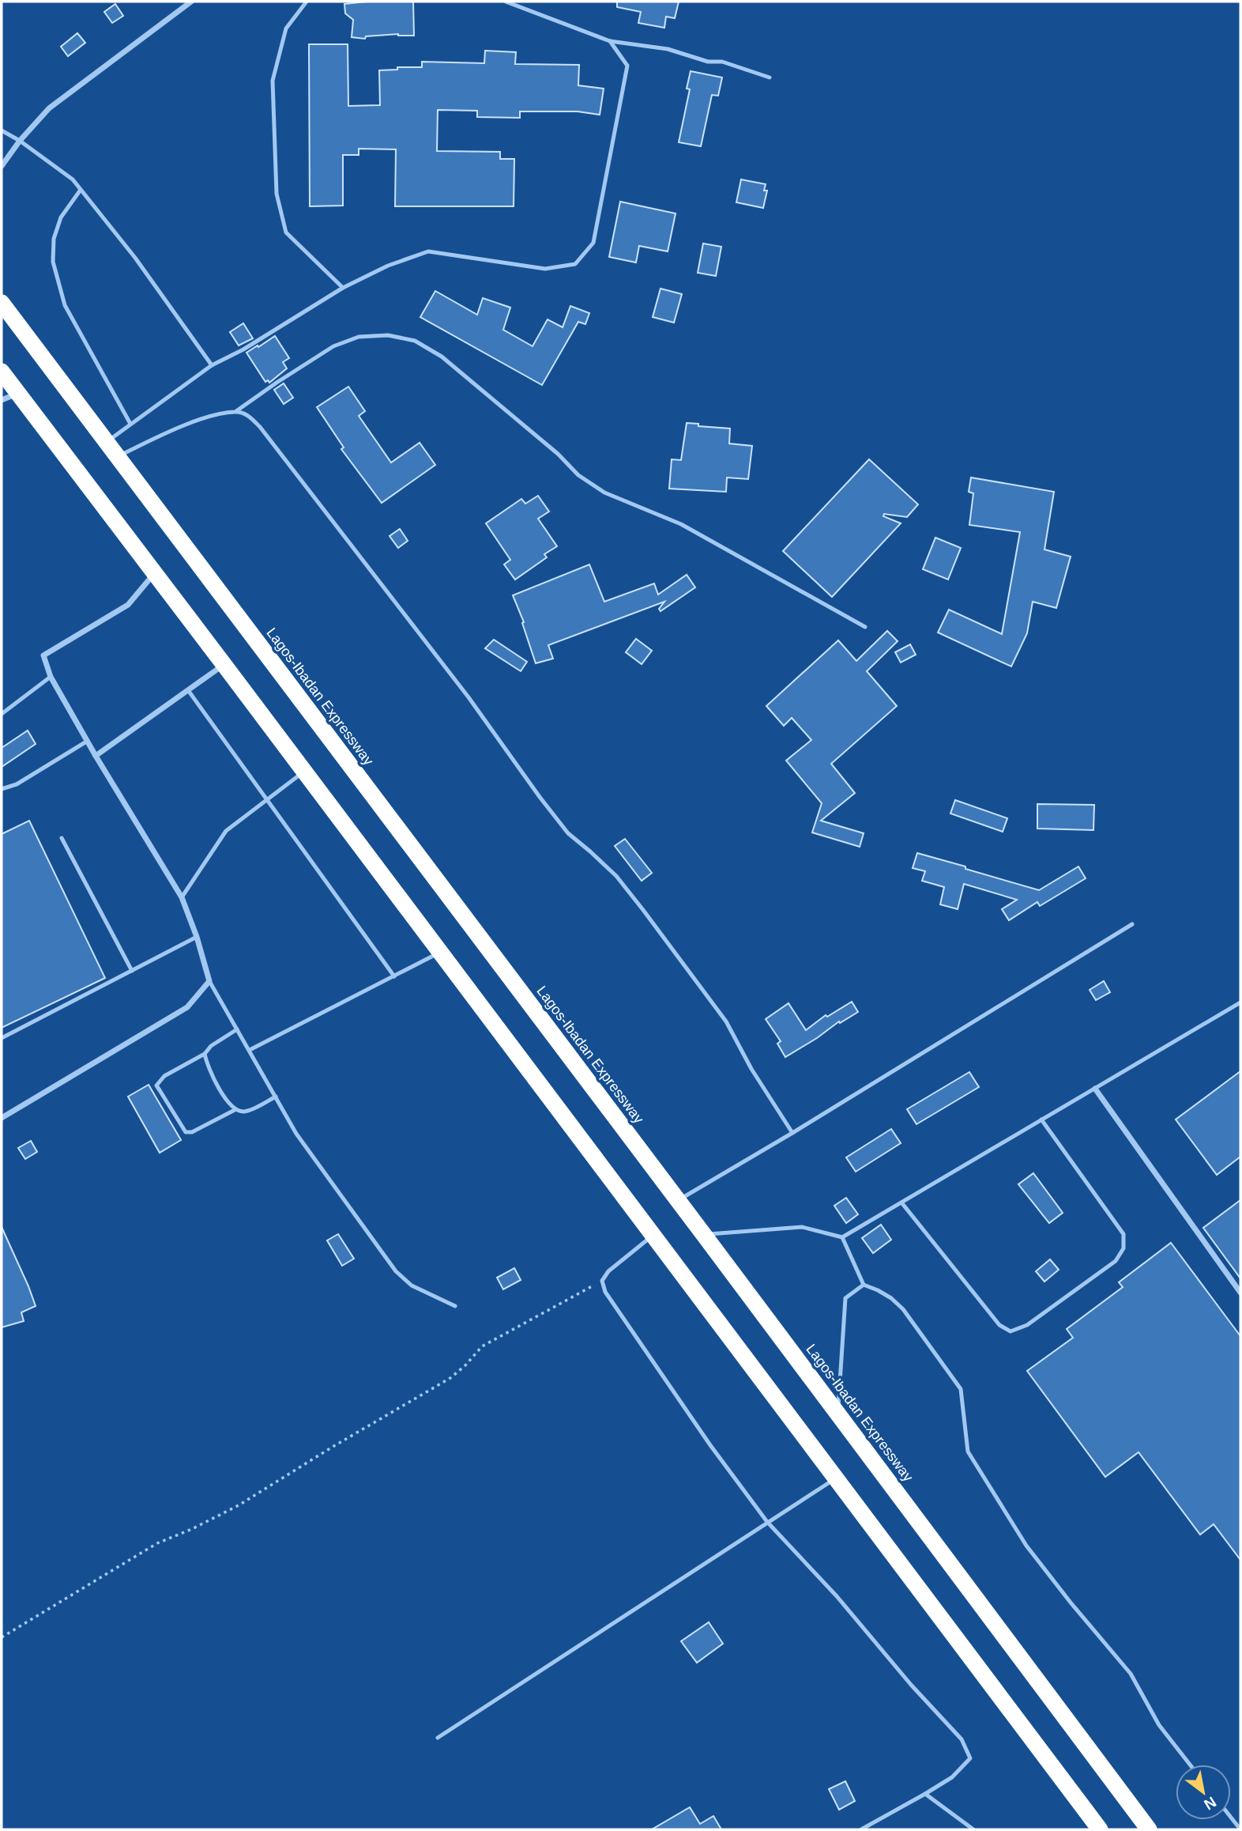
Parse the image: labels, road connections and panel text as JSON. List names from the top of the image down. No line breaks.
{"streets":{"highway":["Lagos-Ibadan Expressway"]},"north":"bottom right"}
